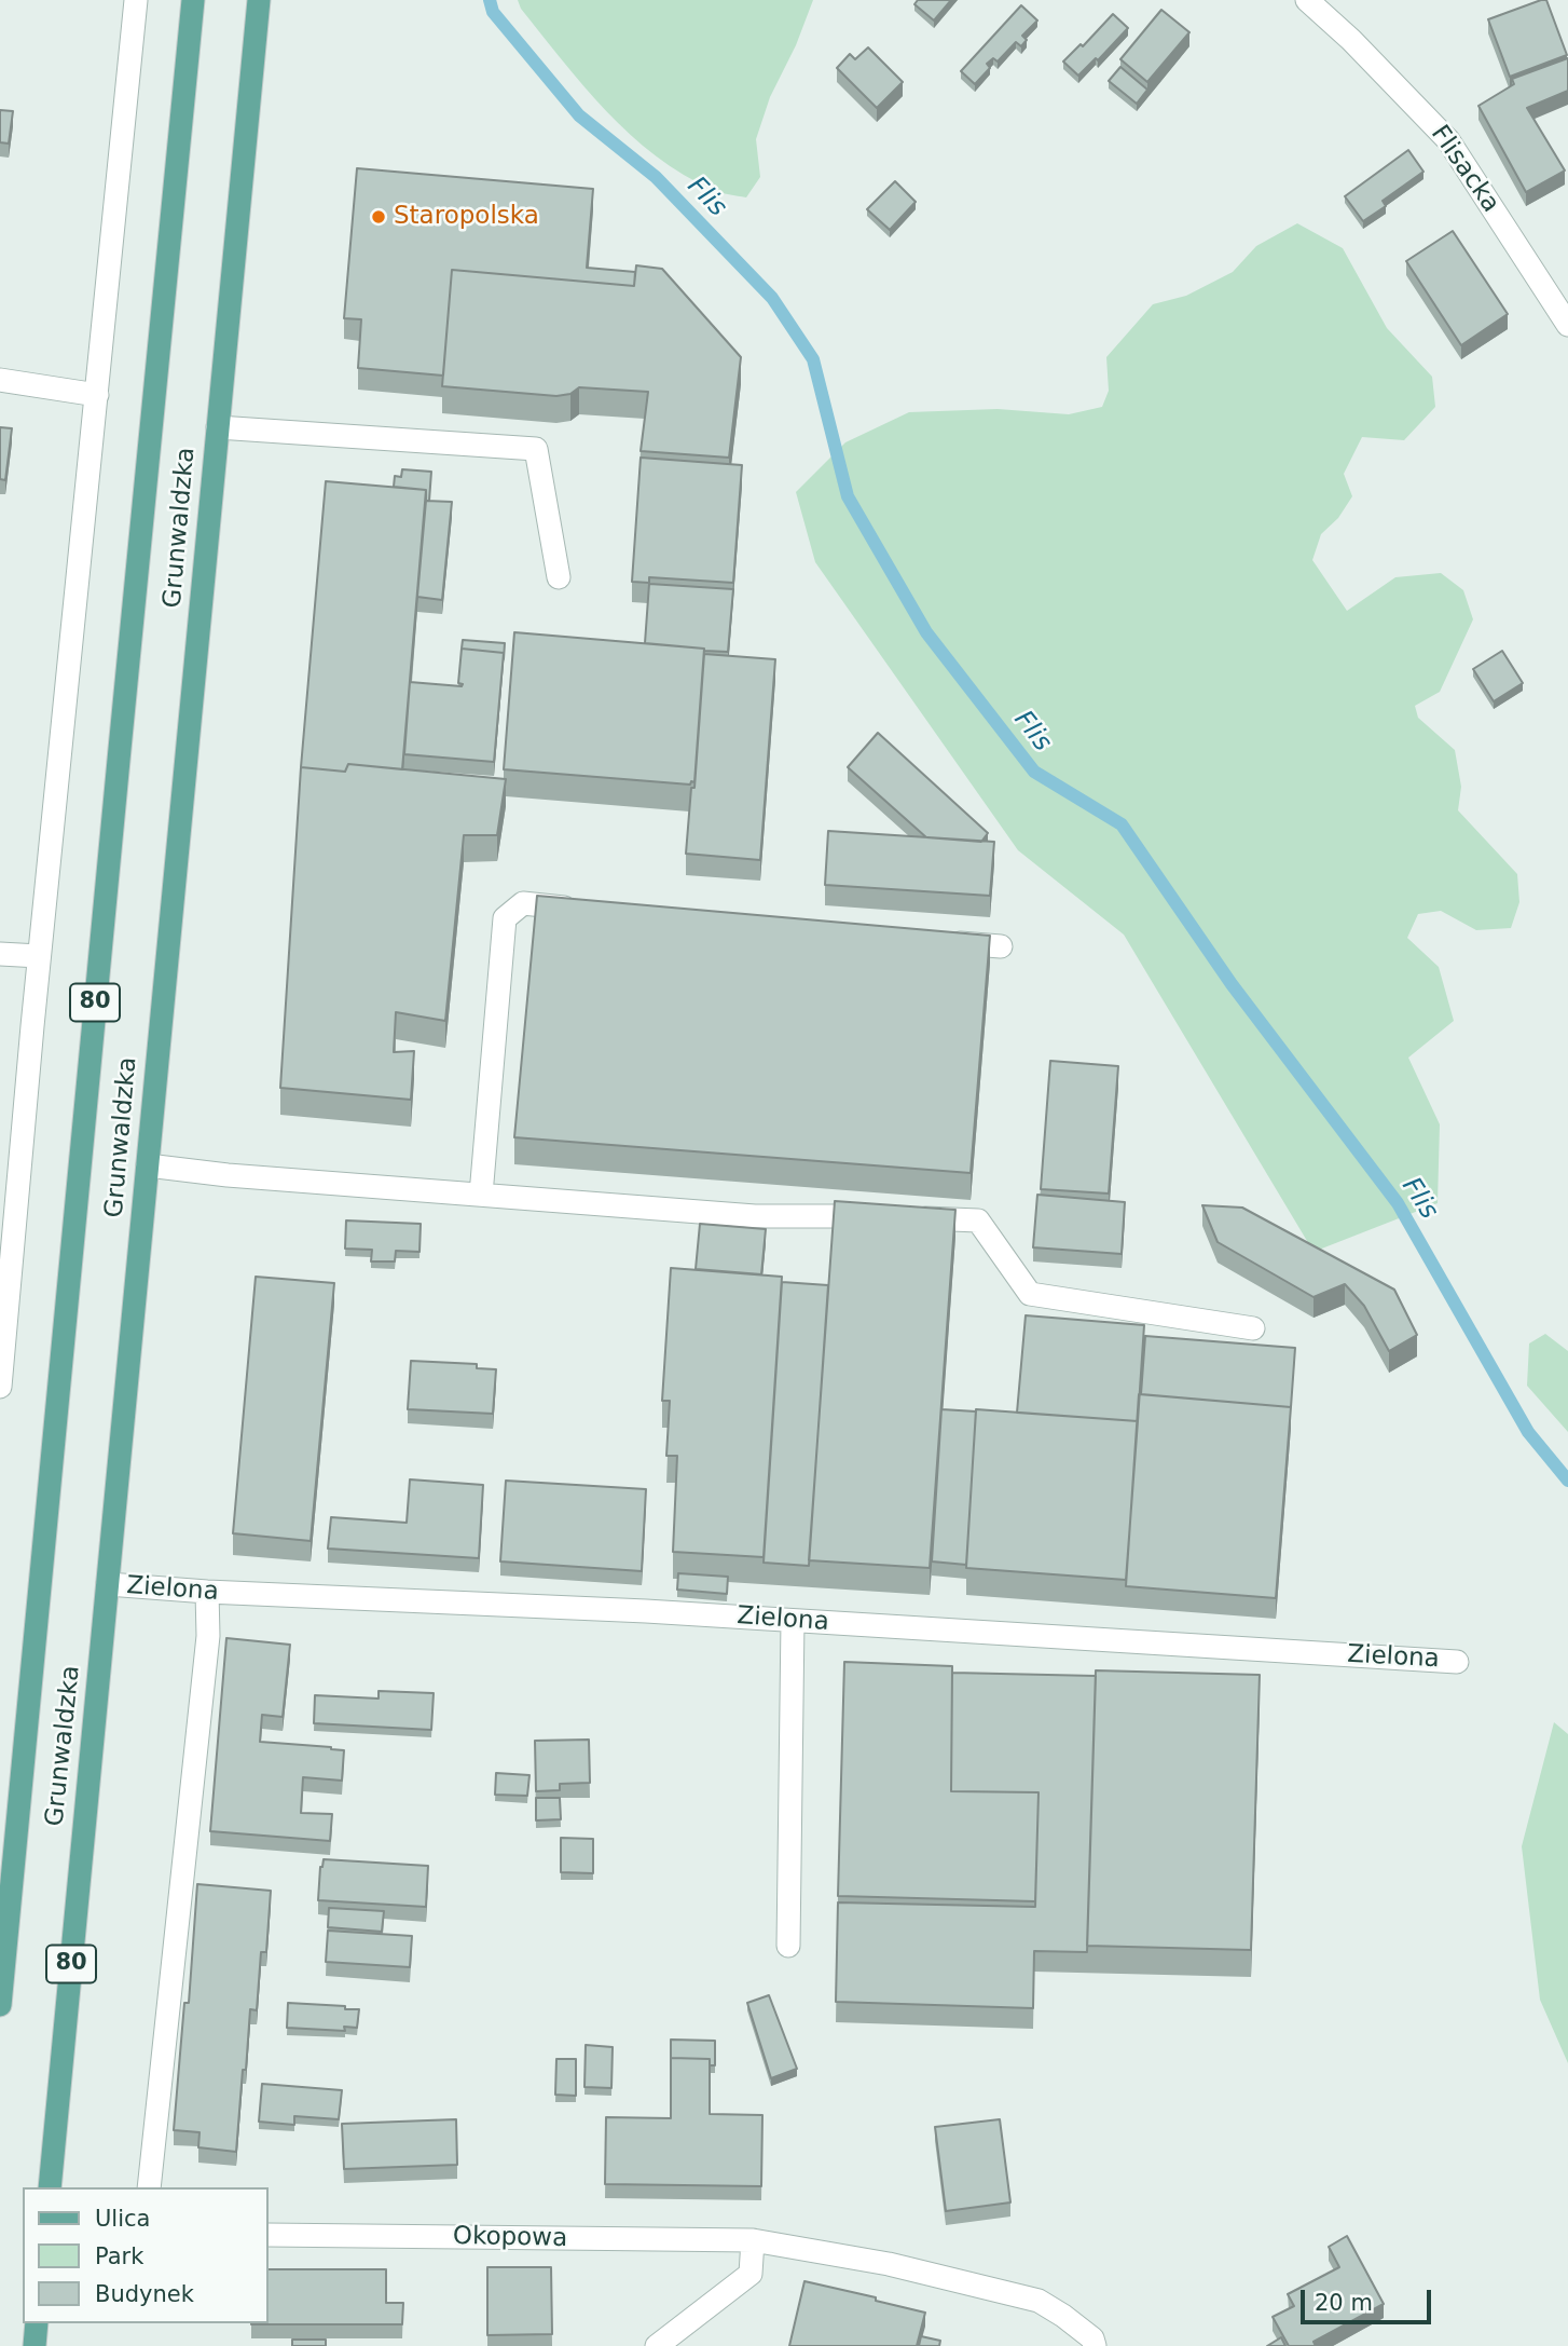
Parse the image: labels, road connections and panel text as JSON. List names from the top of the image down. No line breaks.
{"streets":{"main road":["Grunwaldzka","80"],"street":["Flisacka","Zielona","Okopowa"]},"crossings":[["Grunwaldzka","Zielona"]],"water":["Flis"],"places":["Staropolska"],"legend":["Ulica","Park","Budynek"],"scale_bar":"20 m"}
